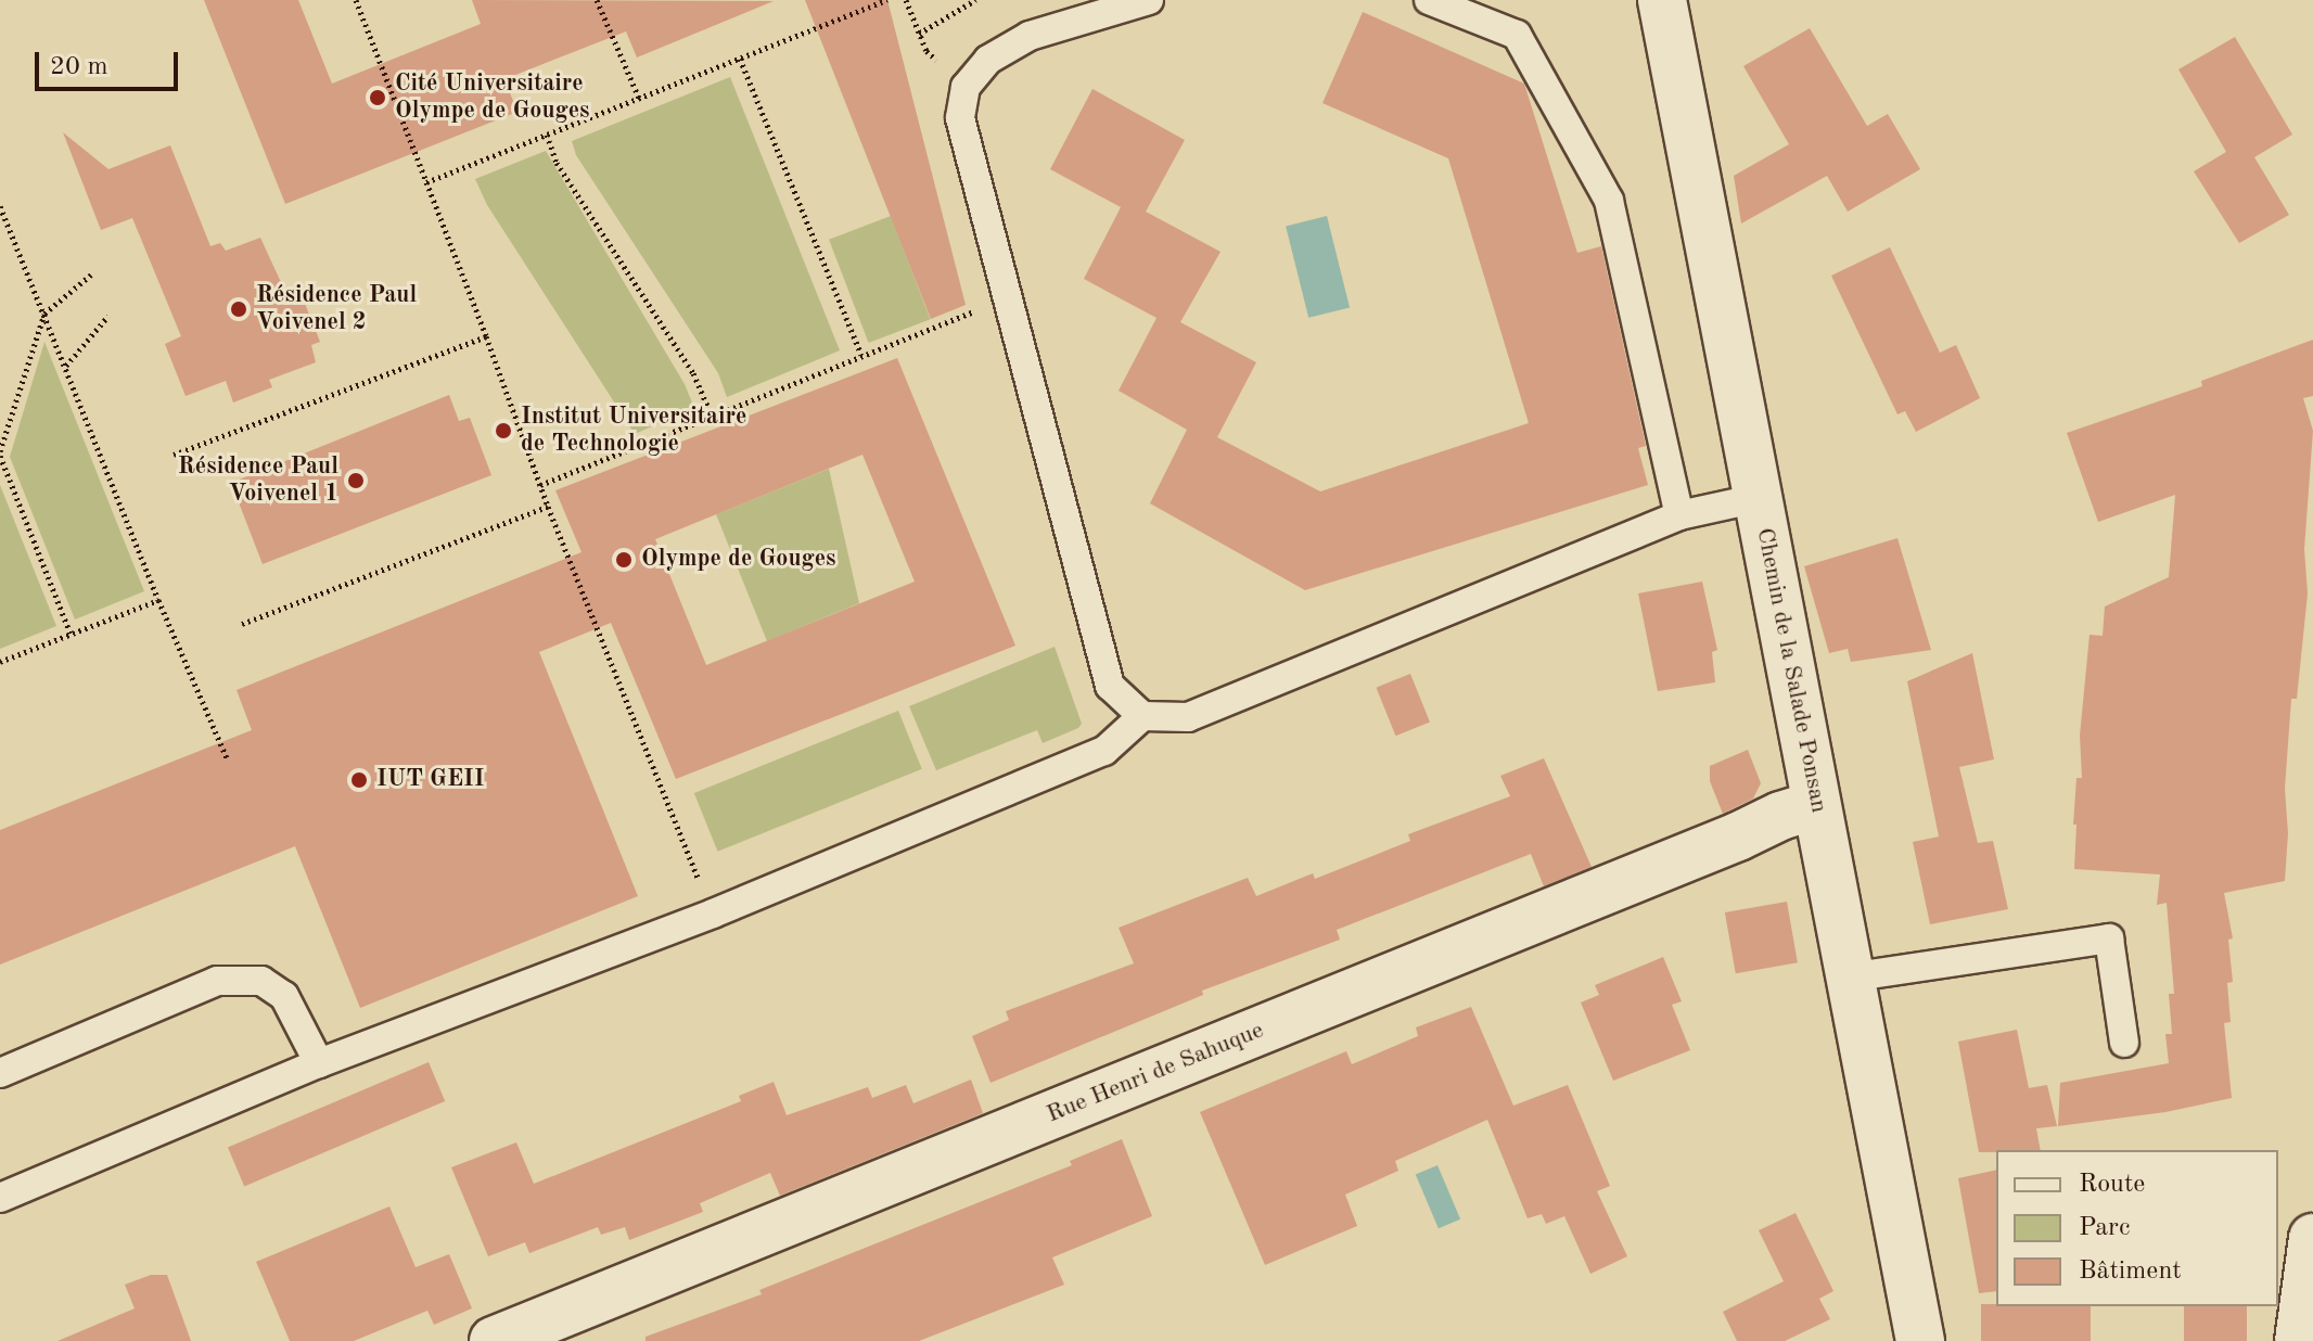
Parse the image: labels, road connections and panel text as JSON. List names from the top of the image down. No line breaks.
{"streets":{"street":["Chemin de la Salade Ponsan","Rue Henri de Sahuque"]},"crossings":[["Chemin de la Salade Ponsan","Rue Henri de Sahuque"]],"places":["Cité Universitaire Olympe de Gouges","Résidence Paul Voivenel 2","Institut Universitaire de Technologie","Résidence Paul Voivenel 1","Olympe de Gouges","IUT GEII"],"legend":["Route","Parc","Bâtiment"],"scale_bar":"20 m"}
